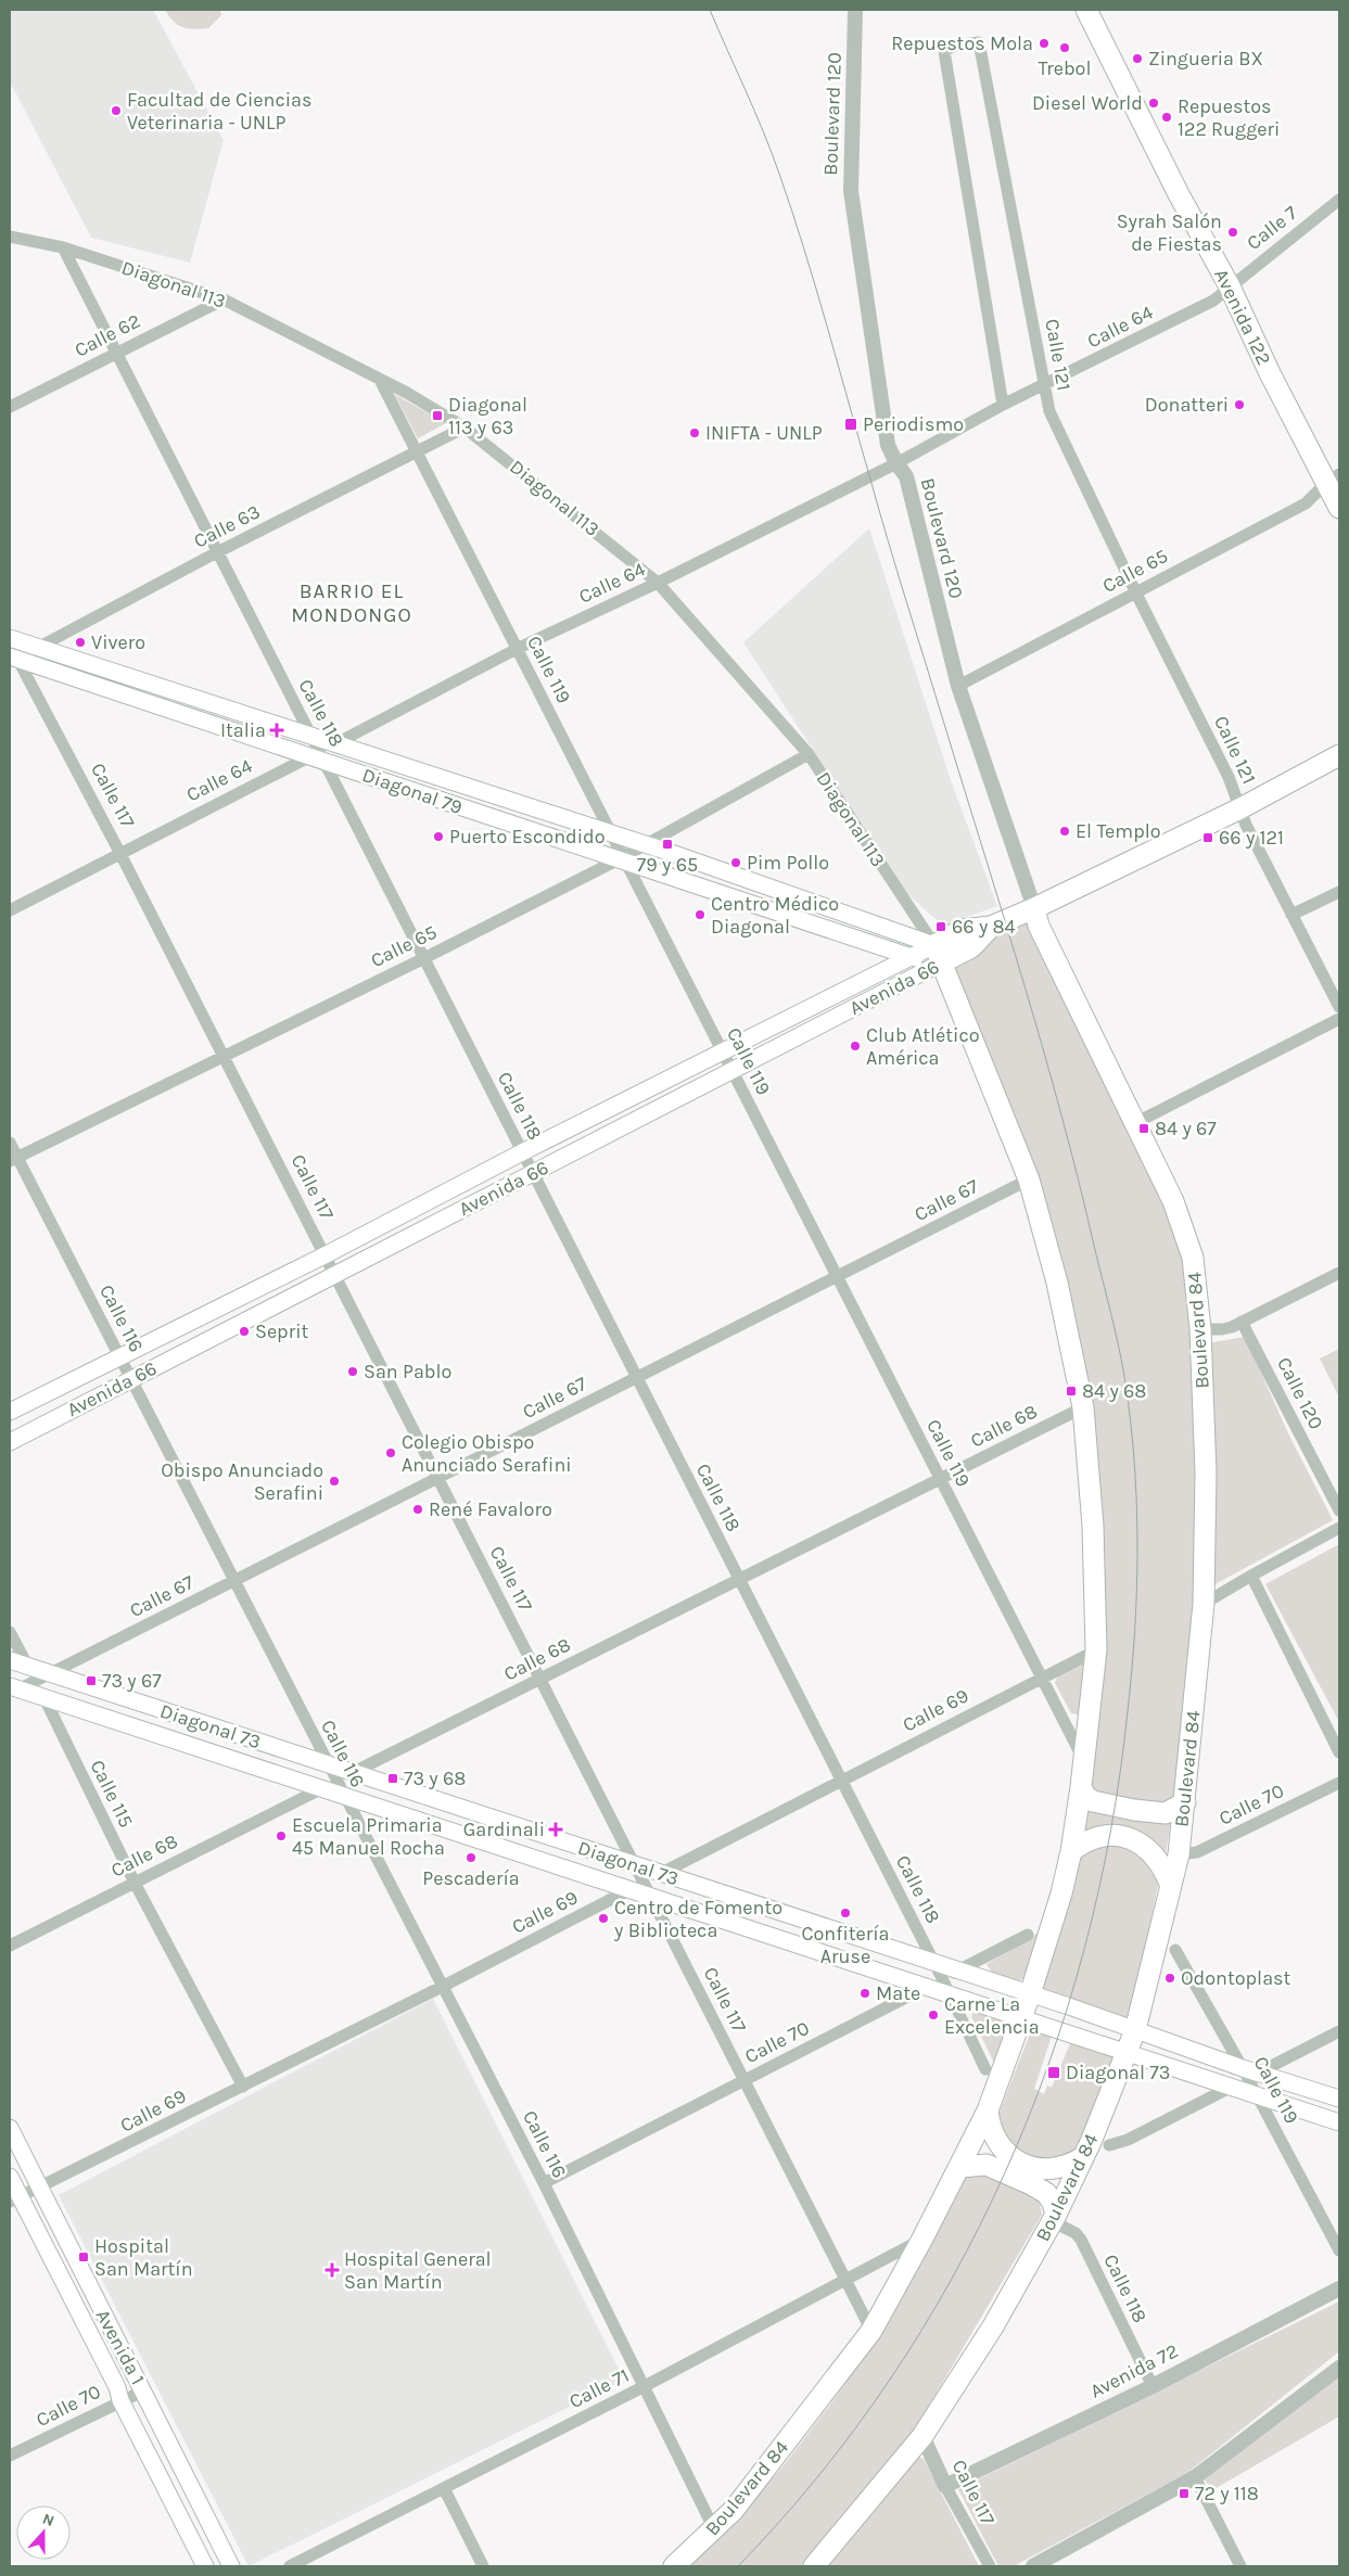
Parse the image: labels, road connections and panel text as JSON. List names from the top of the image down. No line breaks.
{"streets":{"highway":["Avenida 122","Avenida 66","Boulevard 84"],"main road":["Diagonal 79","Diagonal 73","Avenida 1"],"street":["Boulevard 120","Calle 7","Diagonal 113","Calle 64","Calle 62","Calle 121","Calle 63","Calle 65","Calle 119","Calle 118","Calle 117","Calle 67","Calle 116","Calle 120","Calle 68","Calle 69","Calle 115","Calle 70","Avenida 72","Calle 71"]},"crossings":[["Boulevard 120","Calle 64"],["Boulevard 120","Calle 65"],["Boulevard 120","Avenida 66"],["Boulevard 120","Boulevard 84"],["Calle 7","Avenida 122"],["Calle 7","Calle 64"],["Diagonal 113","Calle 64"],["Diagonal 113","Calle 62"],["Diagonal 113","Calle 63"],["Diagonal 113","Calle 65"],["Diagonal 113","Calle 119"],["Diagonal 113","Calle 118"],["Diagonal 113","Diagonal 79"],["Diagonal 113","Avenida 66"],["Diagonal 113","Boulevard 84"],["Avenida 122","Calle 64"],["Avenida 122","Calle 65"],["Calle 64","Calle 121"],["Calle 64","Calle 119"],["Calle 64","Calle 118"],["Calle 64","Diagonal 79"],["Calle 64","Calle 117"],["Calle 62","Calle 118"],["Calle 121","Calle 65"],["Calle 121","Avenida 66"],["Calle 63","Calle 119"],["Calle 63","Calle 118"],["Calle 63","Diagonal 79"],["Calle 63","Calle 117"],["Calle 65","Calle 119"],["Calle 65","Calle 118"],["Calle 65","Diagonal 79"],["Calle 65","Calle 117"],["Calle 65","Calle 116"],["Calle 119","Diagonal 79"],["Calle 119","Avenida 66"],["Calle 119","Calle 67"],["Calle 119","Boulevard 84"],["Calle 119","Calle 68"],["Calle 119","Calle 69"],["Calle 119","Diagonal 73"],["Calle 118","Diagonal 79"],["Calle 118","Avenida 66"],["Calle 118","Calle 67"],["Calle 118","Boulevard 84"],["Calle 118","Calle 68"],["Calle 118","Calle 69"],["Calle 118","Diagonal 73"],["Calle 118","Calle 70"],["Calle 118","Avenida 72"],["Diagonal 79","Calle 117"],["Diagonal 79","Avenida 66"],["Diagonal 79","Boulevard 84"],["Calle 117","Avenida 66"],["Calle 117","Calle 67"],["Calle 117","Boulevard 84"],["Calle 117","Calle 68"],["Calle 117","Calle 69"],["Calle 117","Diagonal 73"],["Calle 117","Calle 70"],["Calle 117","Avenida 72"],["Calle 117","Calle 71"],["Avenida 66","Calle 116"],["Avenida 66","Boulevard 84"],["Calle 67","Calle 116"],["Calle 67","Boulevard 84"],["Calle 67","Diagonal 73"],["Calle 67","Calle 115"],["Calle 116","Boulevard 84"],["Calle 116","Calle 68"],["Calle 116","Calle 69"],["Calle 116","Diagonal 73"],["Calle 116","Calle 70"],["Calle 116","Calle 71"],["Boulevard 84","Calle 68"],["Boulevard 84","Calle 69"],["Boulevard 84","Diagonal 73"],["Boulevard 84","Calle 70"],["Boulevard 84","Calle 71"],["Calle 68","Diagonal 73"],["Calle 68","Calle 115"],["Calle 69","Diagonal 73"],["Calle 69","Calle 115"],["Calle 69","Avenida 1"],["Diagonal 73","Calle 115"],["Diagonal 73","Calle 70"],["Calle 70","Avenida 1"]],"districts":["BARRIO EL MONDONGO"],"places":{"other":["Repuestos Mola","Trebol","Zingueria BX","Diesel World","Facultad de Ciencias Veterinaria - UNLP","Repuestos 122 Ruggeri","Syrah Salón de Fiestas","Donatteri","INIFTA - UNLP","Vivero","El Templo","Puerto Escondido","Pim Pollo","Centro Médico Diagonal","Club Atlético América","Seprit","San Pablo","Colegio Obispo Anunciado Serafini","Obispo Anunciado Serafini","René Favaloro","Escuela Primaria 45 Manuel Rocha","Pescadería","Confitería Aruse","Centro de Fomento y Biblioteca","Odontoplast","Mate","Carne La Excelencia"],"transit":["Diagonal 113 y 63","Periodismo","66 y 121","79 y 65","66 y 84","84 y 67","84 y 68","73 y 67","73 y 68","Diagonal 73","Hospital San Martín","72 y 118"],"health":["Italia","Gardinali","Hospital General San Martín"]},"north":"top"}
